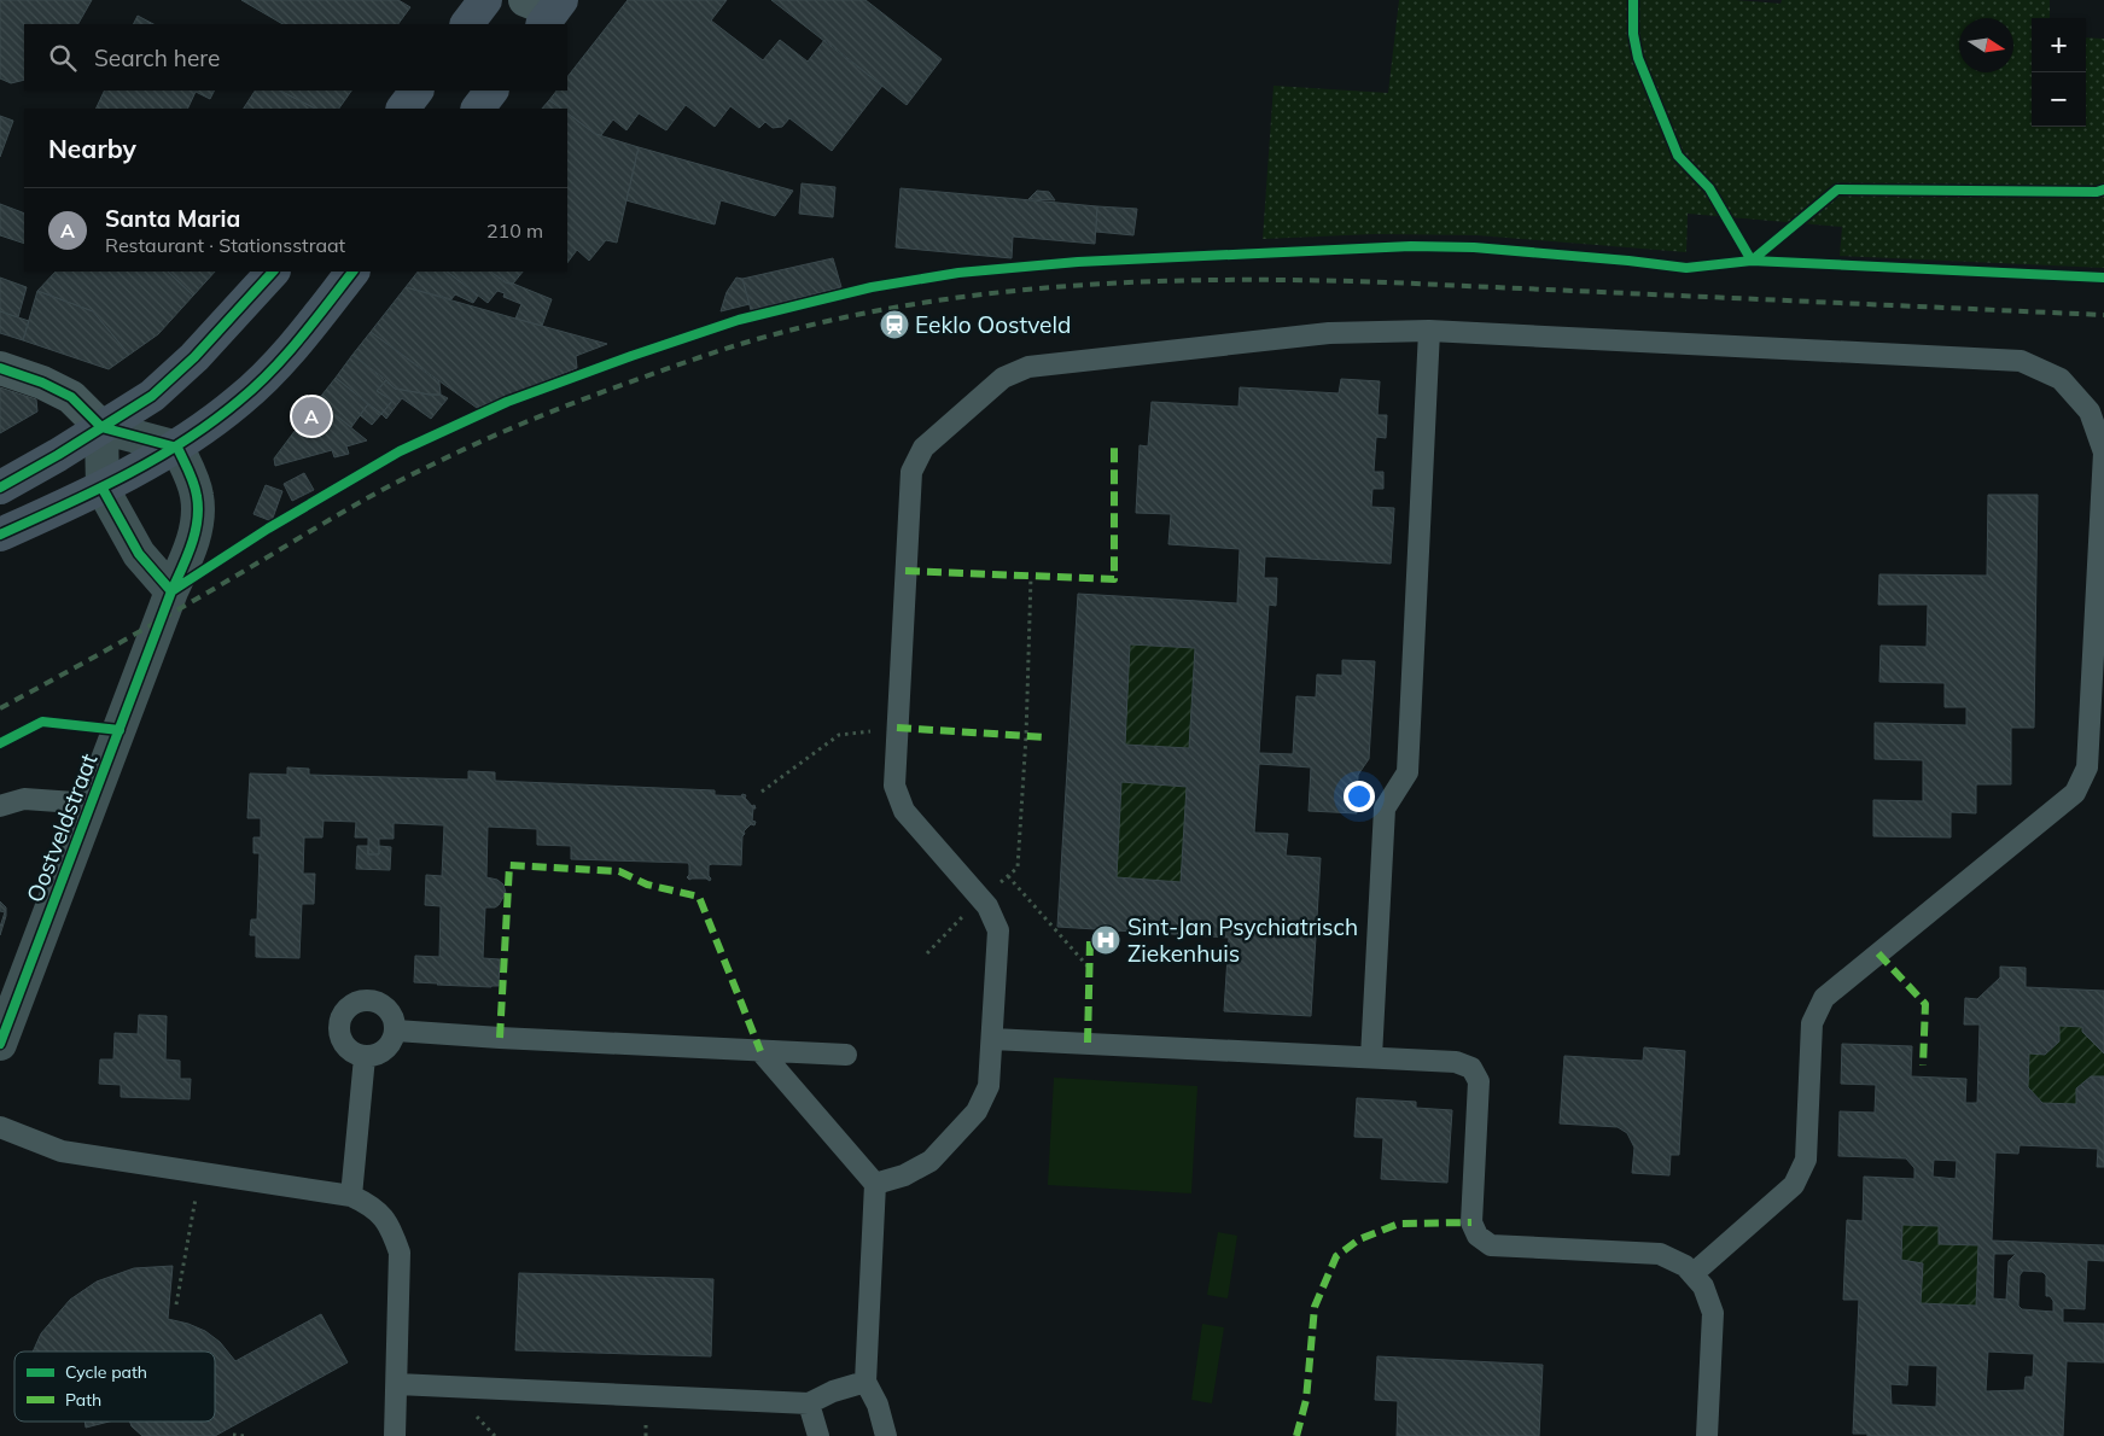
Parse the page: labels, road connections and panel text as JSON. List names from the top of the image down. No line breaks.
{"streets":{"street":["Oostveldstraat"]},"places":{"station":["Eeklo Oostveld"],"hospital":["Sint-Jan Psychiatrisch Ziekenhuis"]},"legend":["Cycle path","Path"],"north":"right","page":{"map_buttons":["+","−"],"search":"Search here","heading":"Nearby","list":[{"mark":"A","name":"Santa Maria","note":"Restaurant · Stationsstraat","value":"210 m"}],"pins":"A"}}
